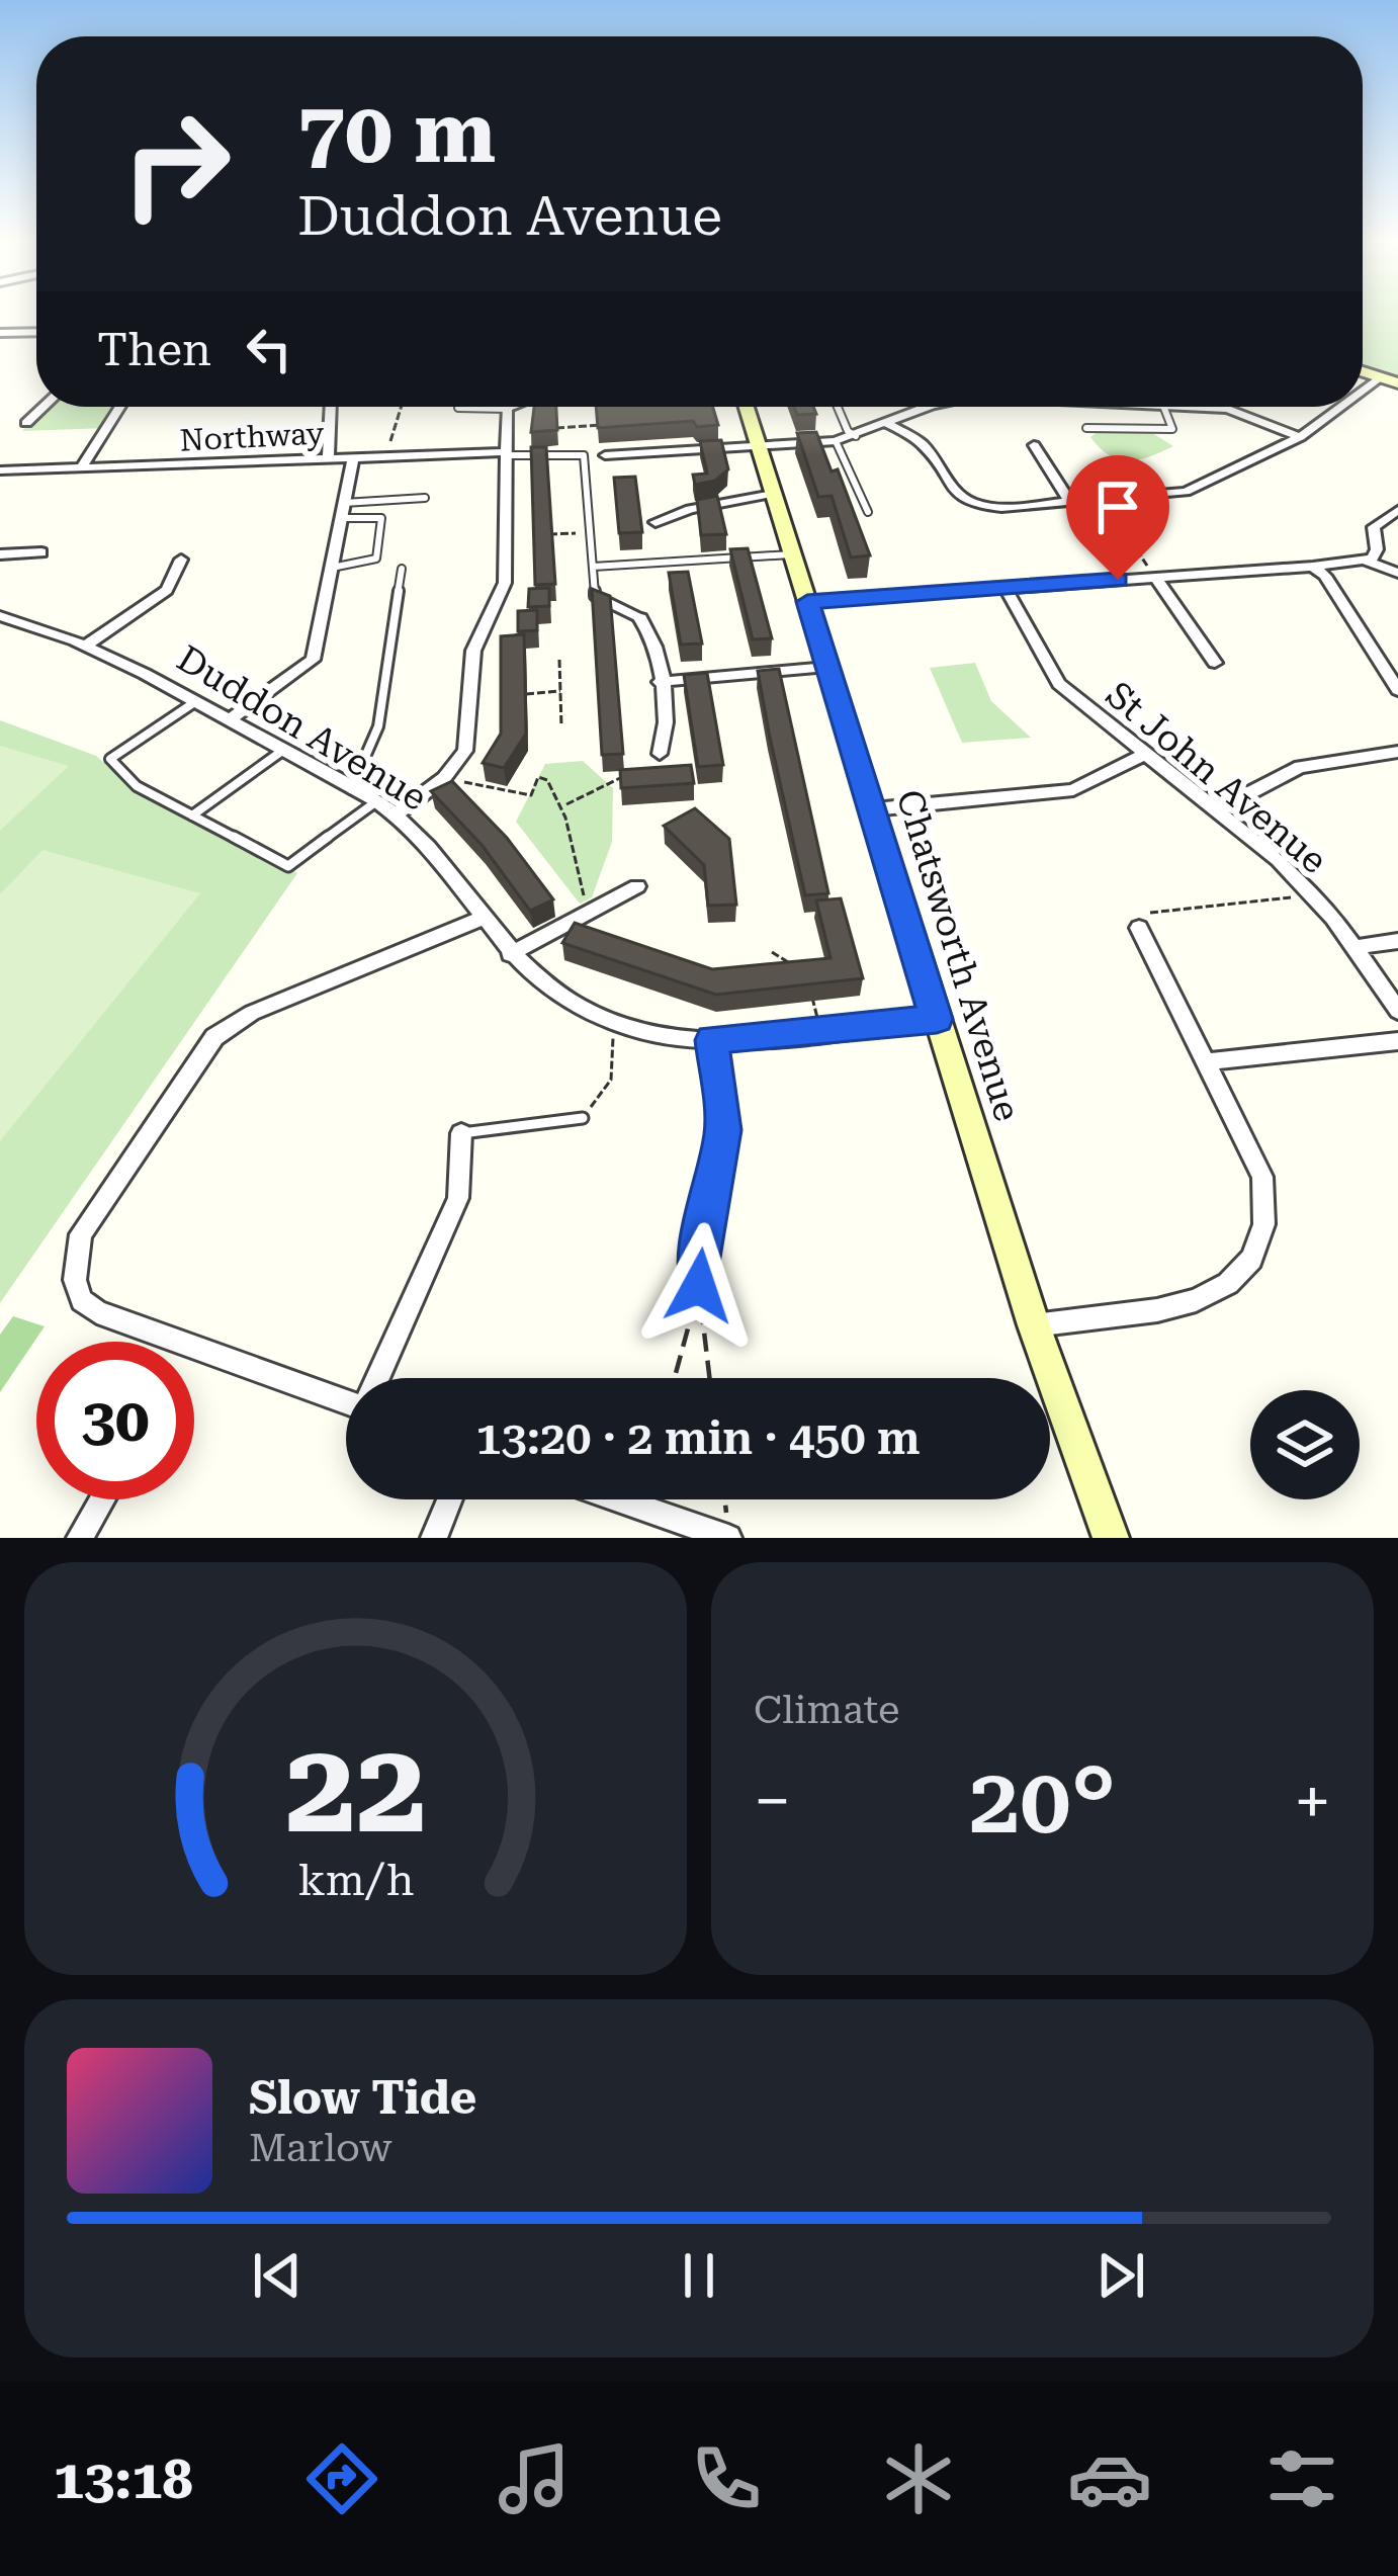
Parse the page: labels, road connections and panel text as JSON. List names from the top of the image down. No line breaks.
{"streets":{"street":["Northway","Duddon Avenue","St John Avenue","Chatsworth Avenue"]},"crossings":[["Duddon Avenue","Chatsworth Avenue"]],"page":{"turn":["70 m","Duddon Avenue"],"then":"Then","limit":"30","trip":"13:20 · 2 min · 450 m","tile":"Climate","heat":["−","20°","+"],"song":["Slow Tide","Marlow"],"tabs":"13:18","gauge":["22","km/h"]}}
